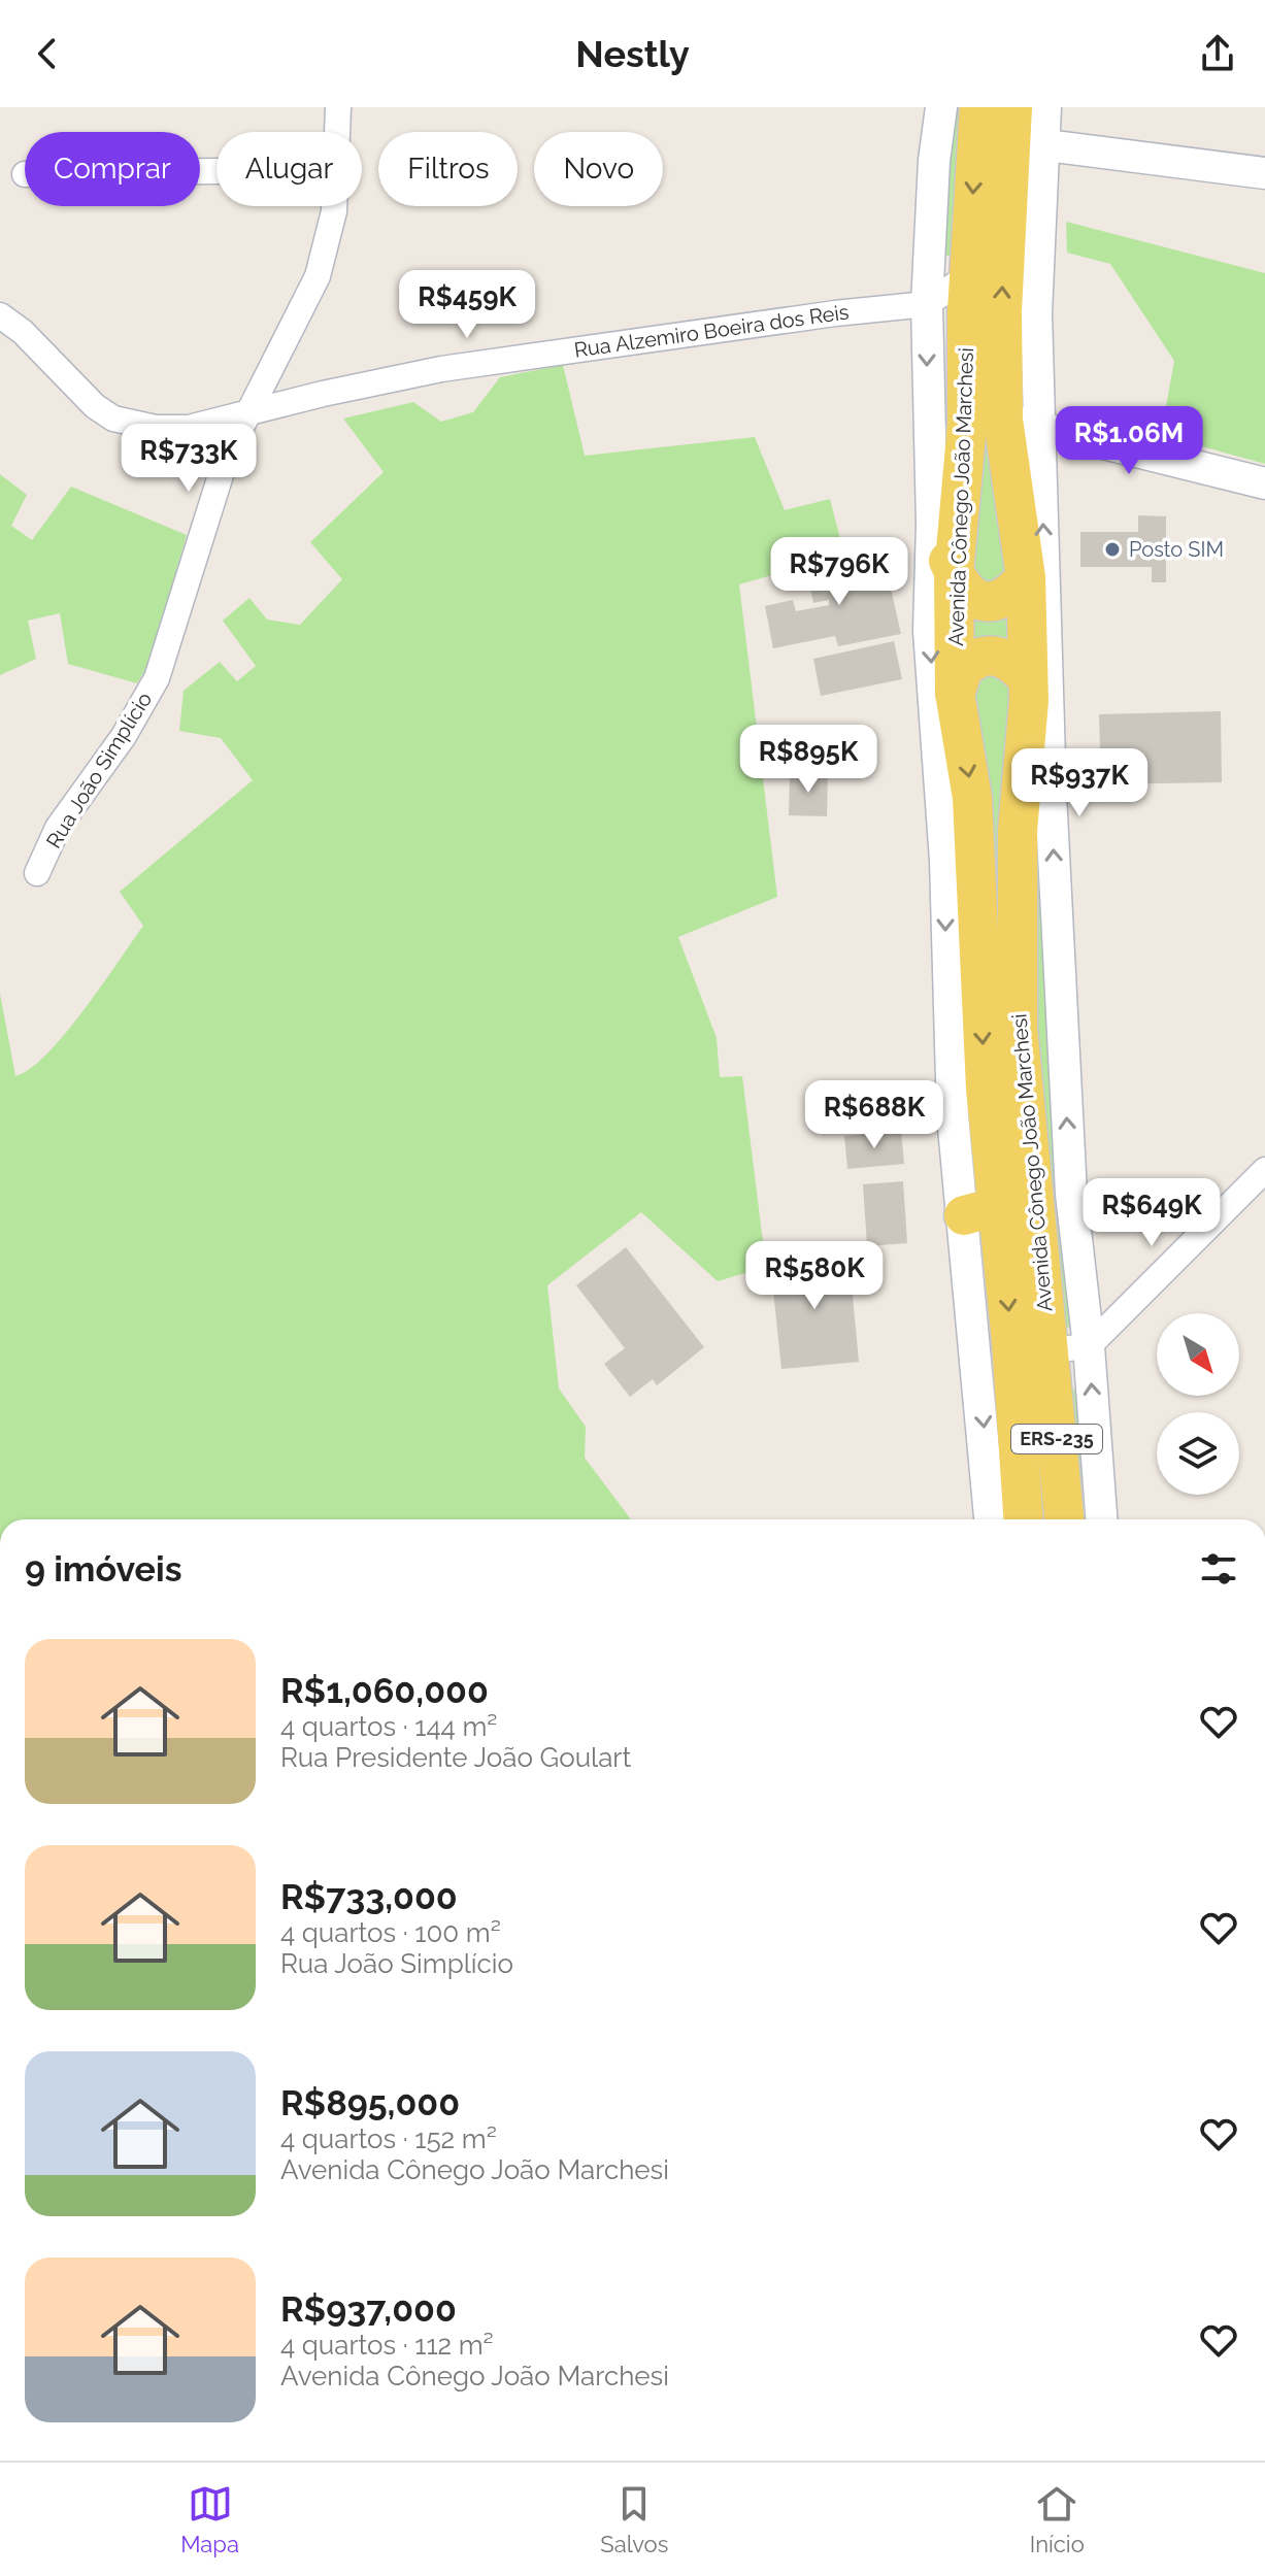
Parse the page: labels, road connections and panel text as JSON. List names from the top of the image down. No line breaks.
{"streets":{"main road":["Avenida Cônego João Marchesi","ERS-235"],"street":["Rua Alzemiro Boeira dos Reis","Rua João Simplício"]},"crossings":[["Rua Alzemiro Boeira dos Reis","Avenida Cônego João Marchesi"],["Rua Alzemiro Boeira dos Reis","Rua João Simplício"]],"places":["Posto SIM"],"north":"bottom right","page":{"header":"Nestly","chip":["Comprar","Alugar","Filtros","Novo"],"price":["R$459K","R$1.06M","R$733K","R$796K","R$895K","R$937K","R$688K","R$649K","R$580K"],"heading":"9 imóveis","list":[{"name":"R$1,060,000","note":"4 quartos · 144 m² · Rua Presidente João Goulart"},{"name":"R$733,000","note":"4 quartos · 100 m² · Rua João Simplício"},{"name":"R$895,000","note":"4 quartos · 152 m² · Avenida Cônego João Marchesi"},{"name":"R$937,000","note":"4 quartos · 112 m² · Avenida Cônego João Marchesi"}],"tabs":["Mapa","Salvos","Início"]}}
